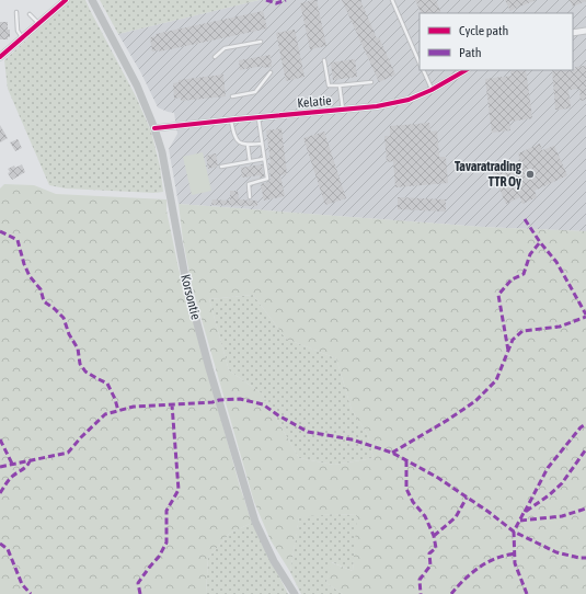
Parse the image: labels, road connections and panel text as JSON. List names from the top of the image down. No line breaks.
{"streets":{"main road":["Korsontie"],"street":["Kelatie"]},"crossings":[["Kelatie","Korsontie"]],"places":["Tavaratrading TTR Oy"],"legend":["Cycle path","Path"]}
